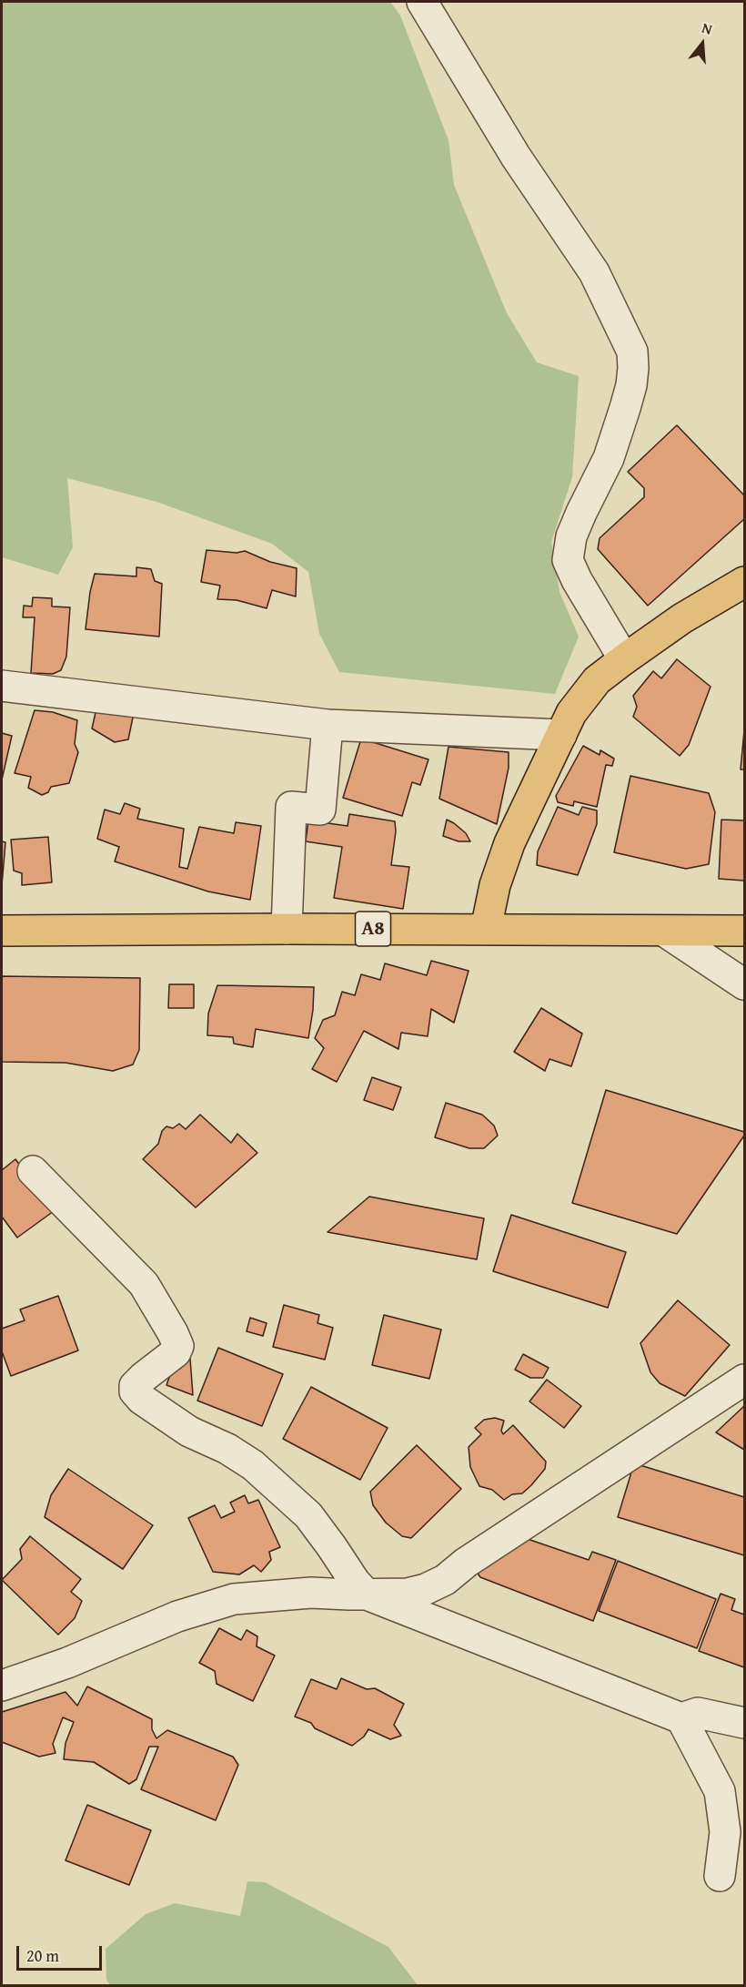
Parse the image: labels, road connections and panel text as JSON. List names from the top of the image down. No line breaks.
{"streets":{"main road":["A8"]},"scale_bar":"20 m","north":"top"}
